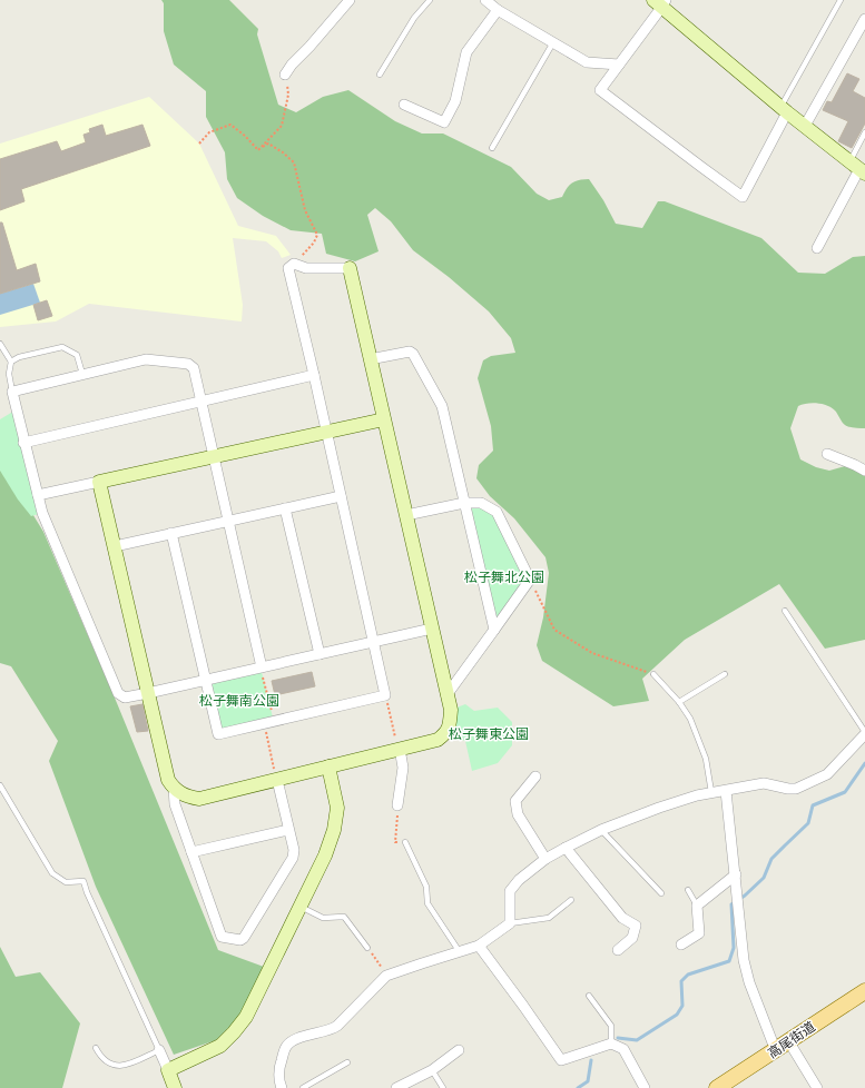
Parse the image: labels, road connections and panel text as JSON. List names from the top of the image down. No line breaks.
{"streets":{"main road":["高尾街道"]},"parks":["松子舞北公園","松子舞南公園","松子舞東公園"]}
